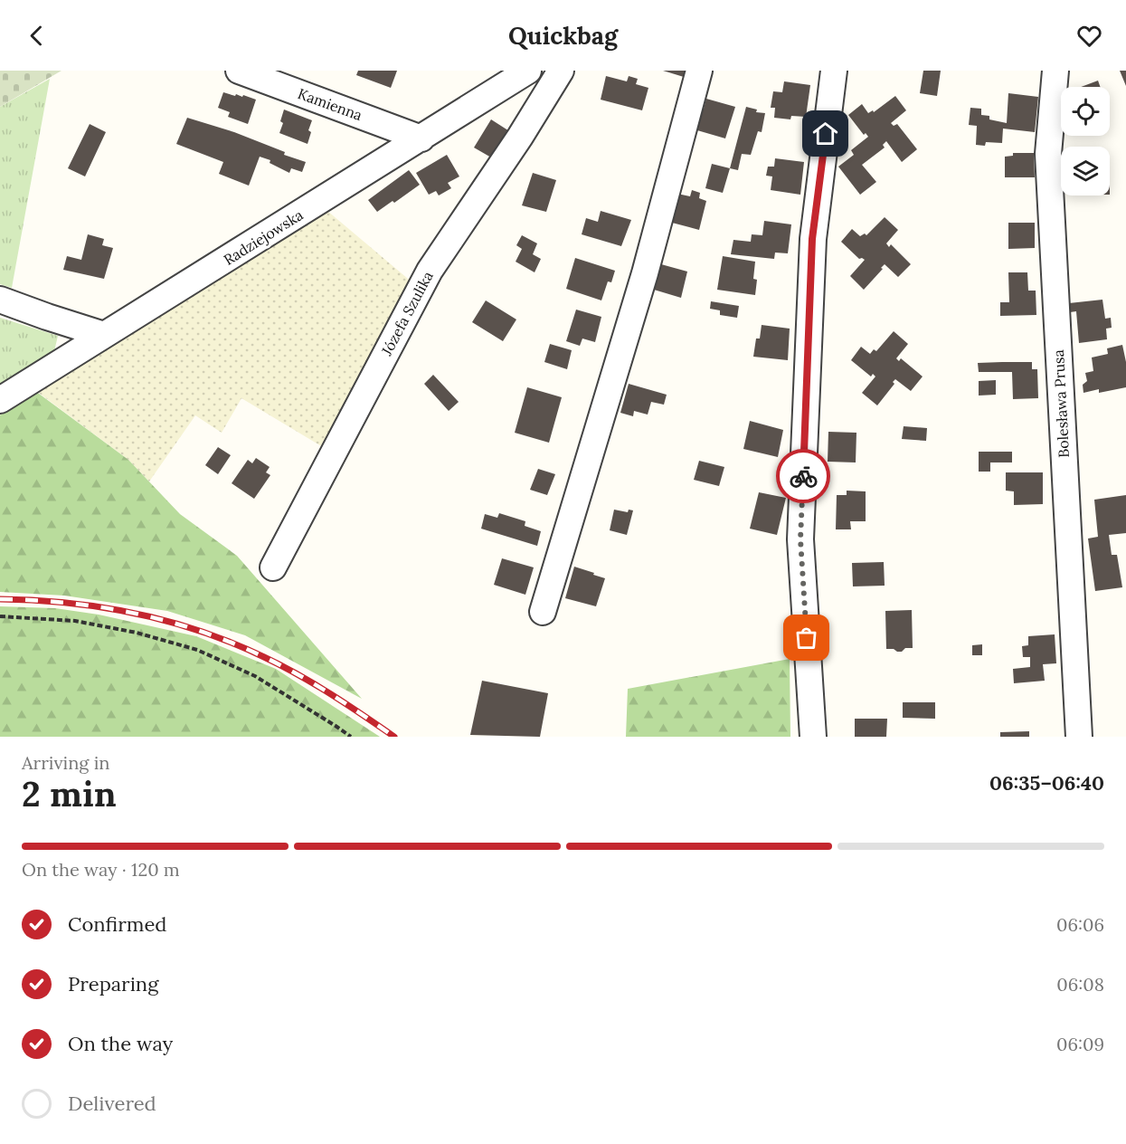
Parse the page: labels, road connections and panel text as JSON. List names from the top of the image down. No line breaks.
{"streets":{"street":["Kamienna","Radziejowska","Józefa Szulika","Bolesława Prusa"]},"crossings":[["Kamienna","Radziejowska"]],"page":{"header":"Quickbag","heading":["2 min","Arriving in","06:35–06:40"],"bar":"On the way · 120 m","list":[["Confirmed","06:06"],["Preparing","06:08"],["On the way","06:09"],"Delivered"]}}
